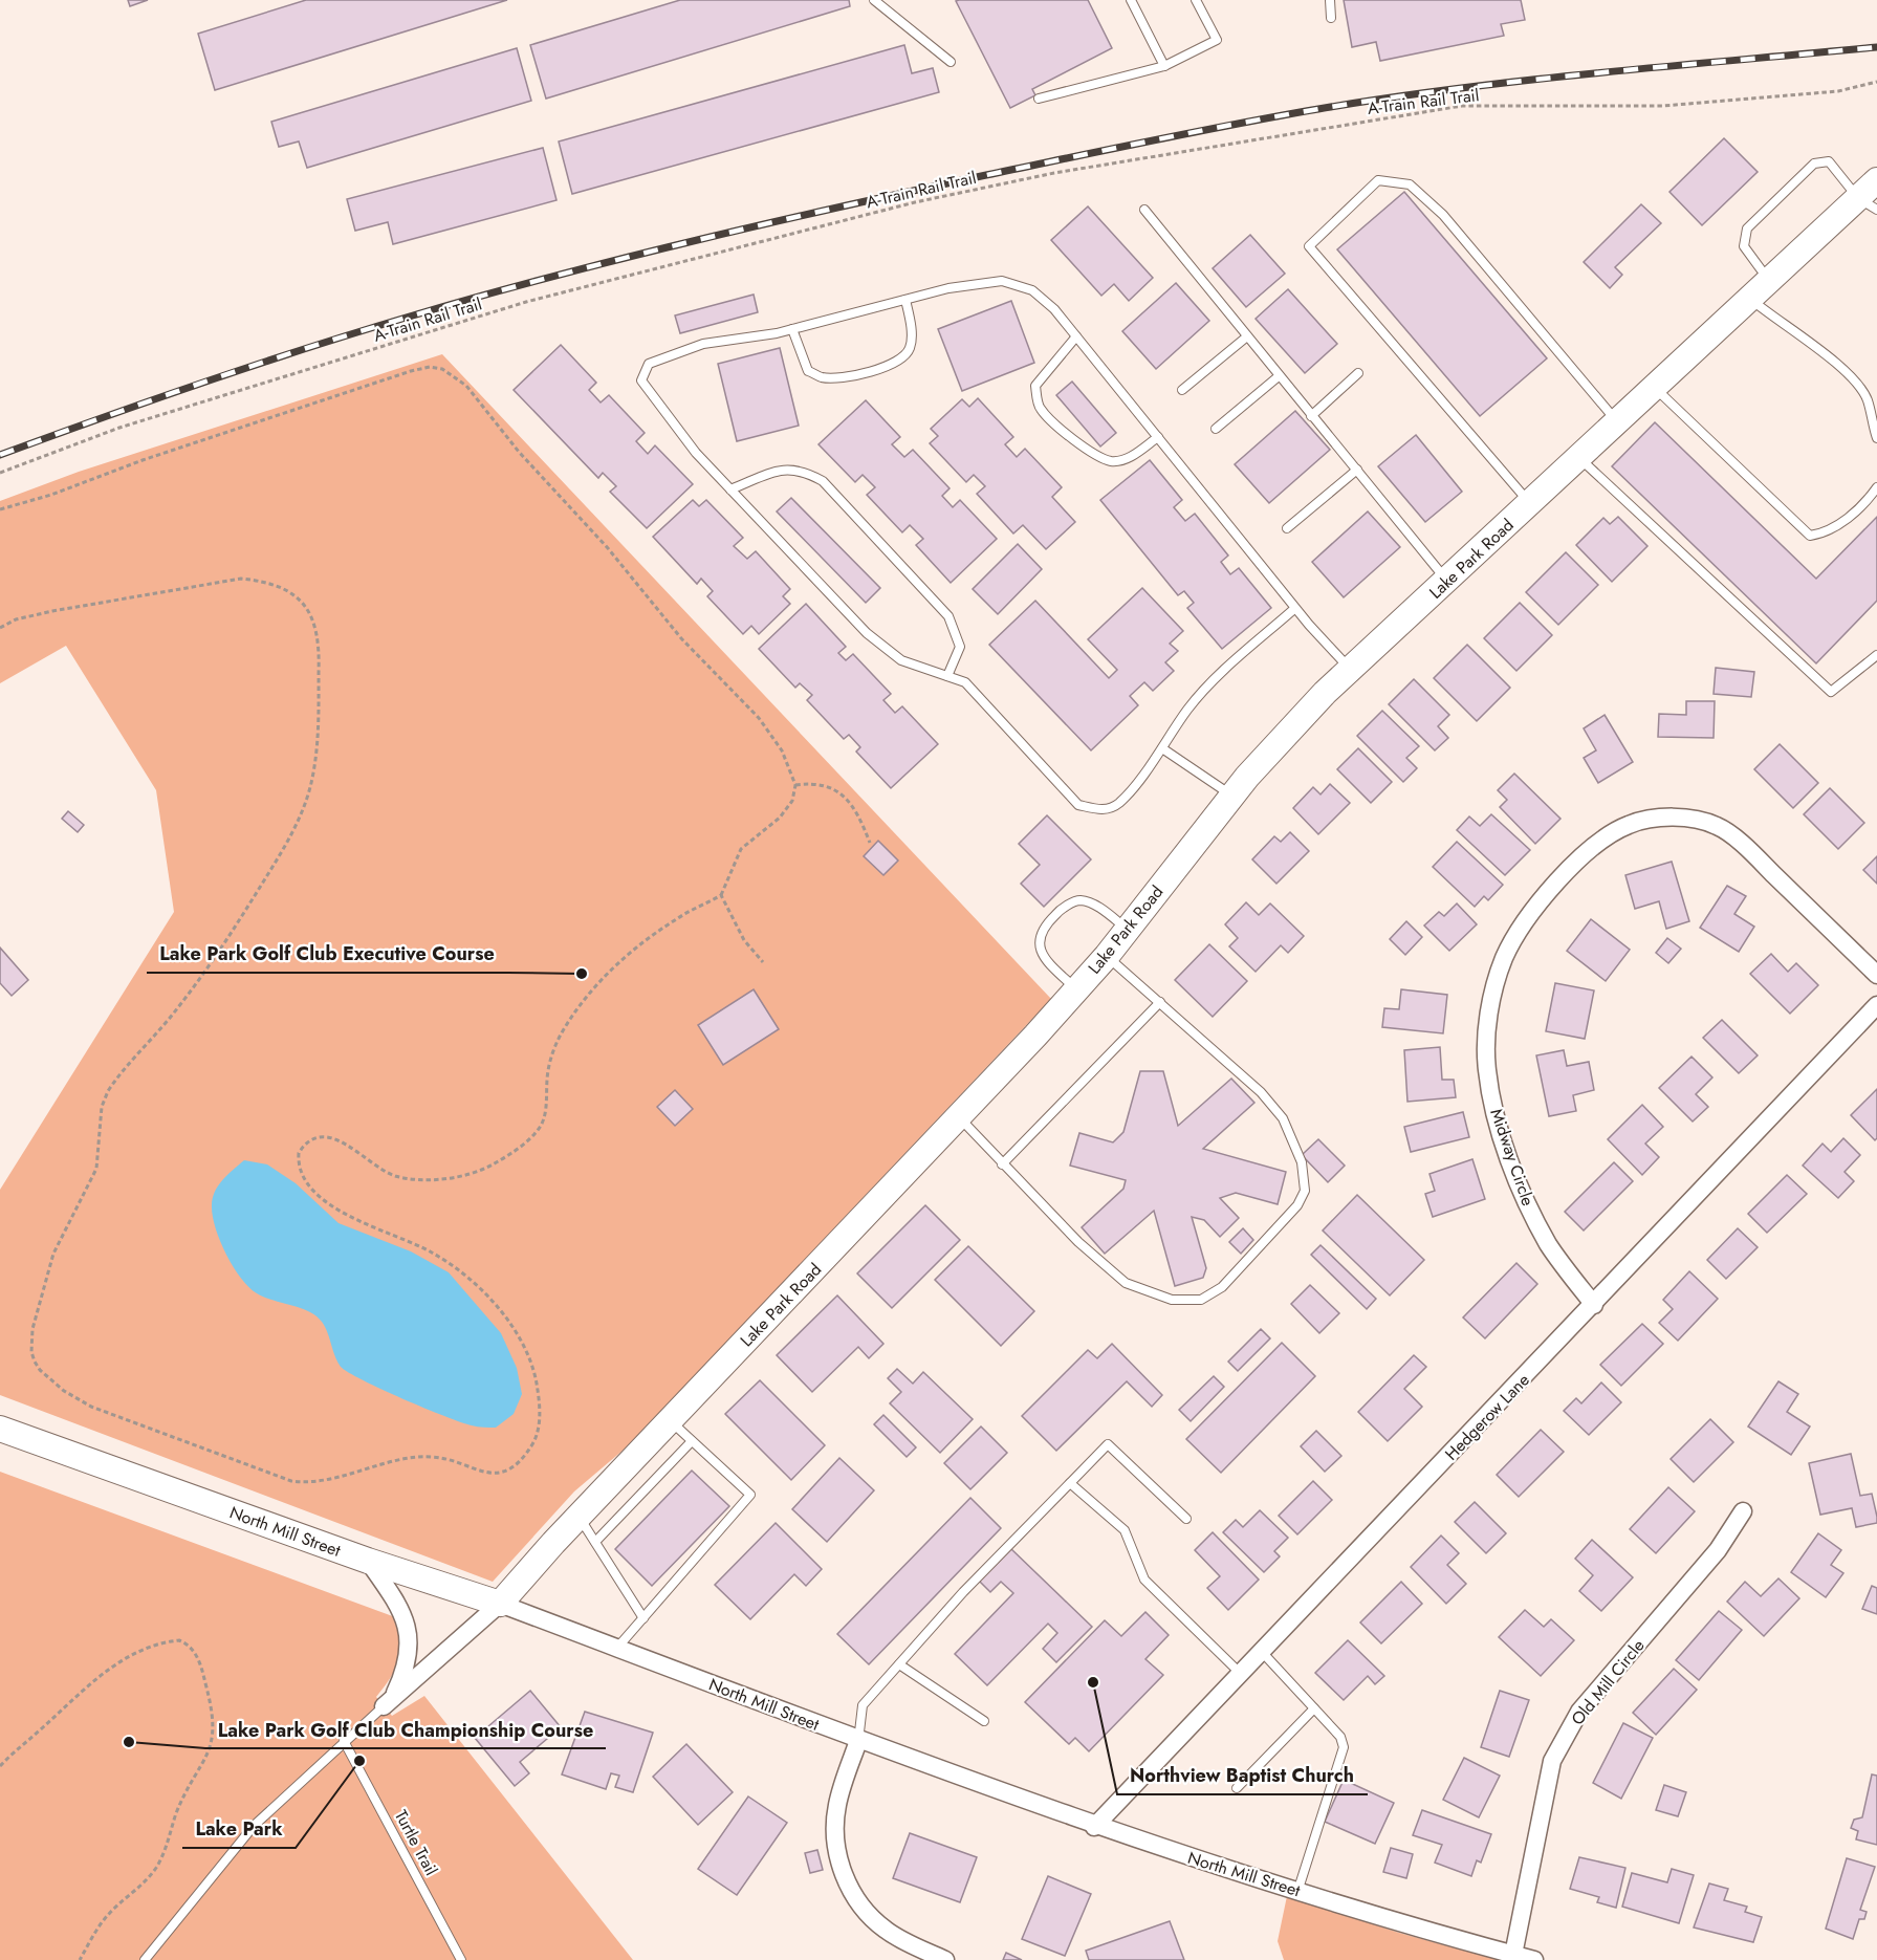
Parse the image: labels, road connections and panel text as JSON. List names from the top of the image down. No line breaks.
{"streets":{"main road":["Lake Park Road","North Mill Street"],"street":["Midway Circle","Hedgerow Lane","Old Mill Circle"],"lane":["Turtle Trail"],"path":["A-Train Rail Trail"]},"crossings":[["Lake Park Road","North Mill Street"],["Lake Park Road","Turtle Trail"],["Midway Circle","Hedgerow Lane"],["Hedgerow Lane","North Mill Street"],["North Mill Street","Old Mill Circle"]],"places":["Lake Park Golf Club Executive Course","Northview Baptist Church","Lake Park Golf Club Championship Course","Lake Park"]}
